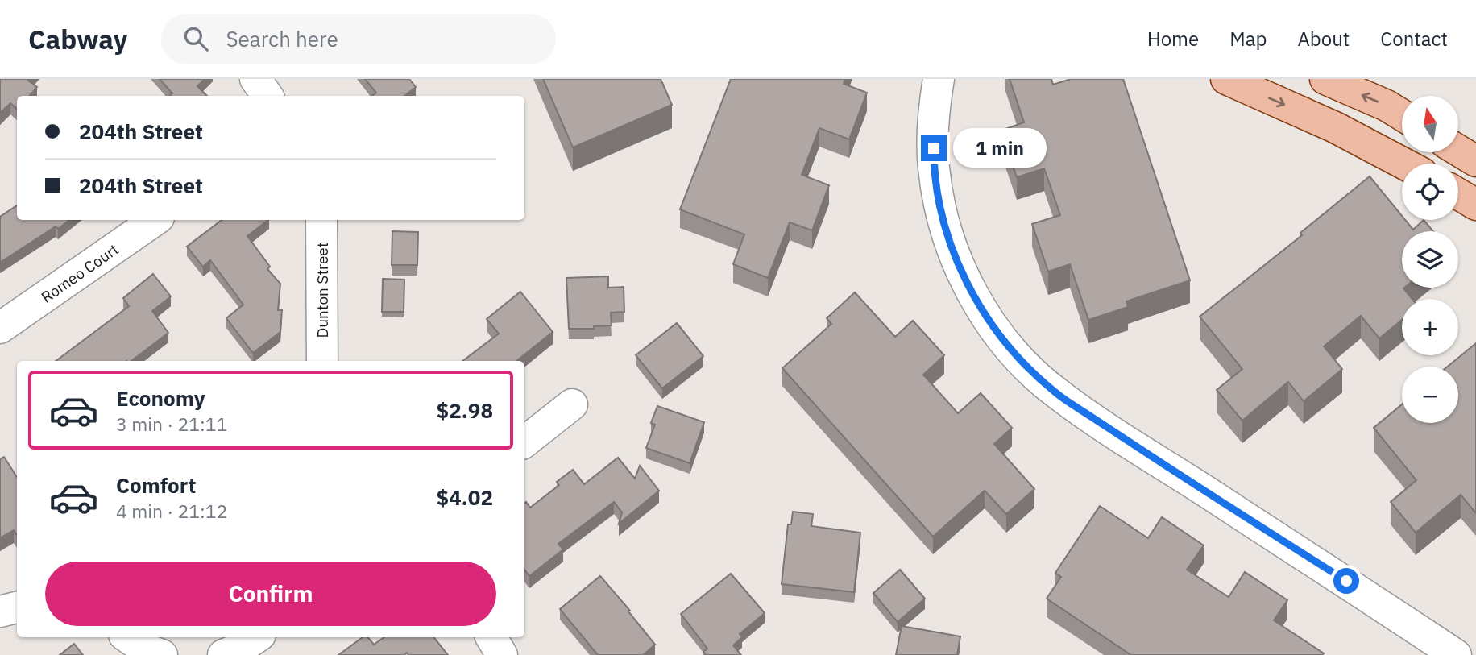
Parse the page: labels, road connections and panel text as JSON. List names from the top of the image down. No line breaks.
{"streets":{"street":["Romeo Court","Dunton Street"]},"north":"top","page":{"header":"Cabway","search":"Search here","nav":["Home","Map","About","Contact"],"map_buttons":["+","−"],"banner":["204th Street","204th Street"],"bubble":"1 min","list":[{"name":"Economy","note":"3 min · 21:11","value":"$2.98"},{"name":"Comfort","note":"4 min · 21:12","value":"$4.02"}],"buttons":"Confirm"}}
